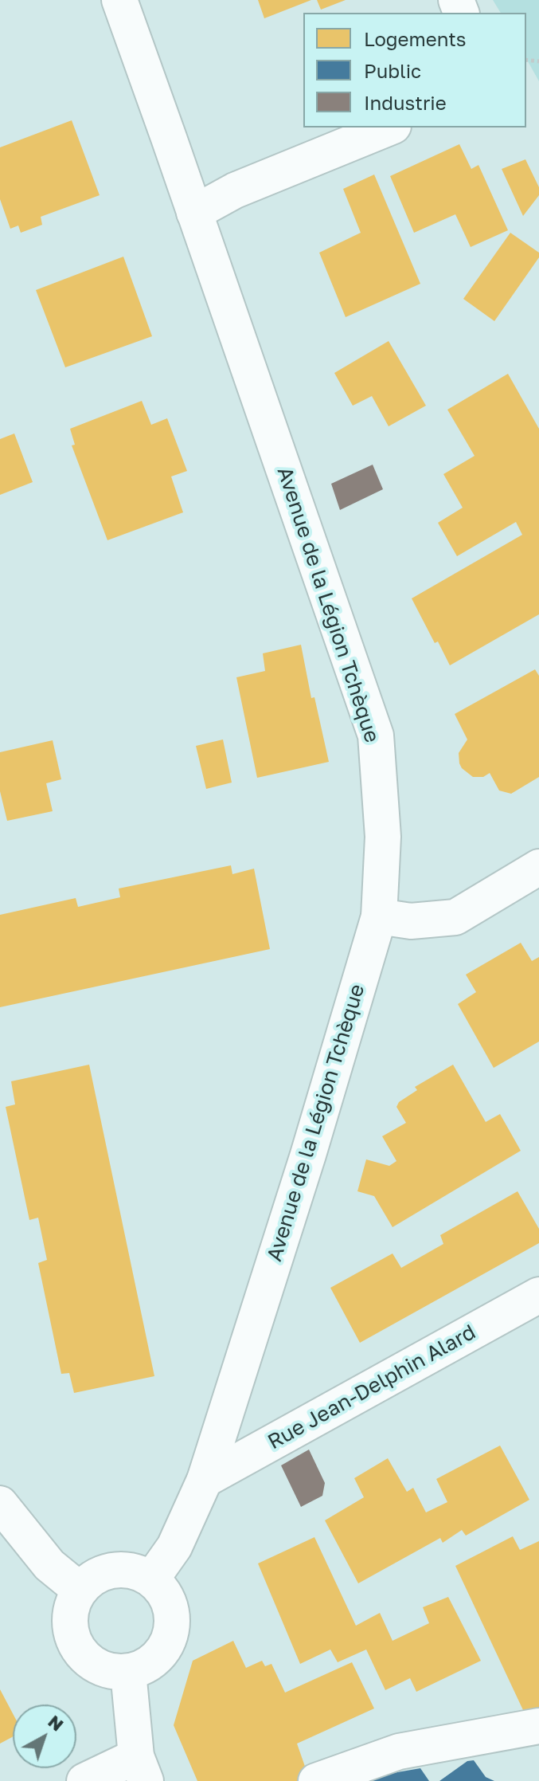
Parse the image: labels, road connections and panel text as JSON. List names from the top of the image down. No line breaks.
{"streets":{"street":["Avenue de la Légion Tchèque","Rue Jean-Delphin Alard"]},"crossings":[["Avenue de la Légion Tchèque","Rue Jean-Delphin Alard"]],"legend":["Logements","Public","Industrie"],"north":"top right"}
